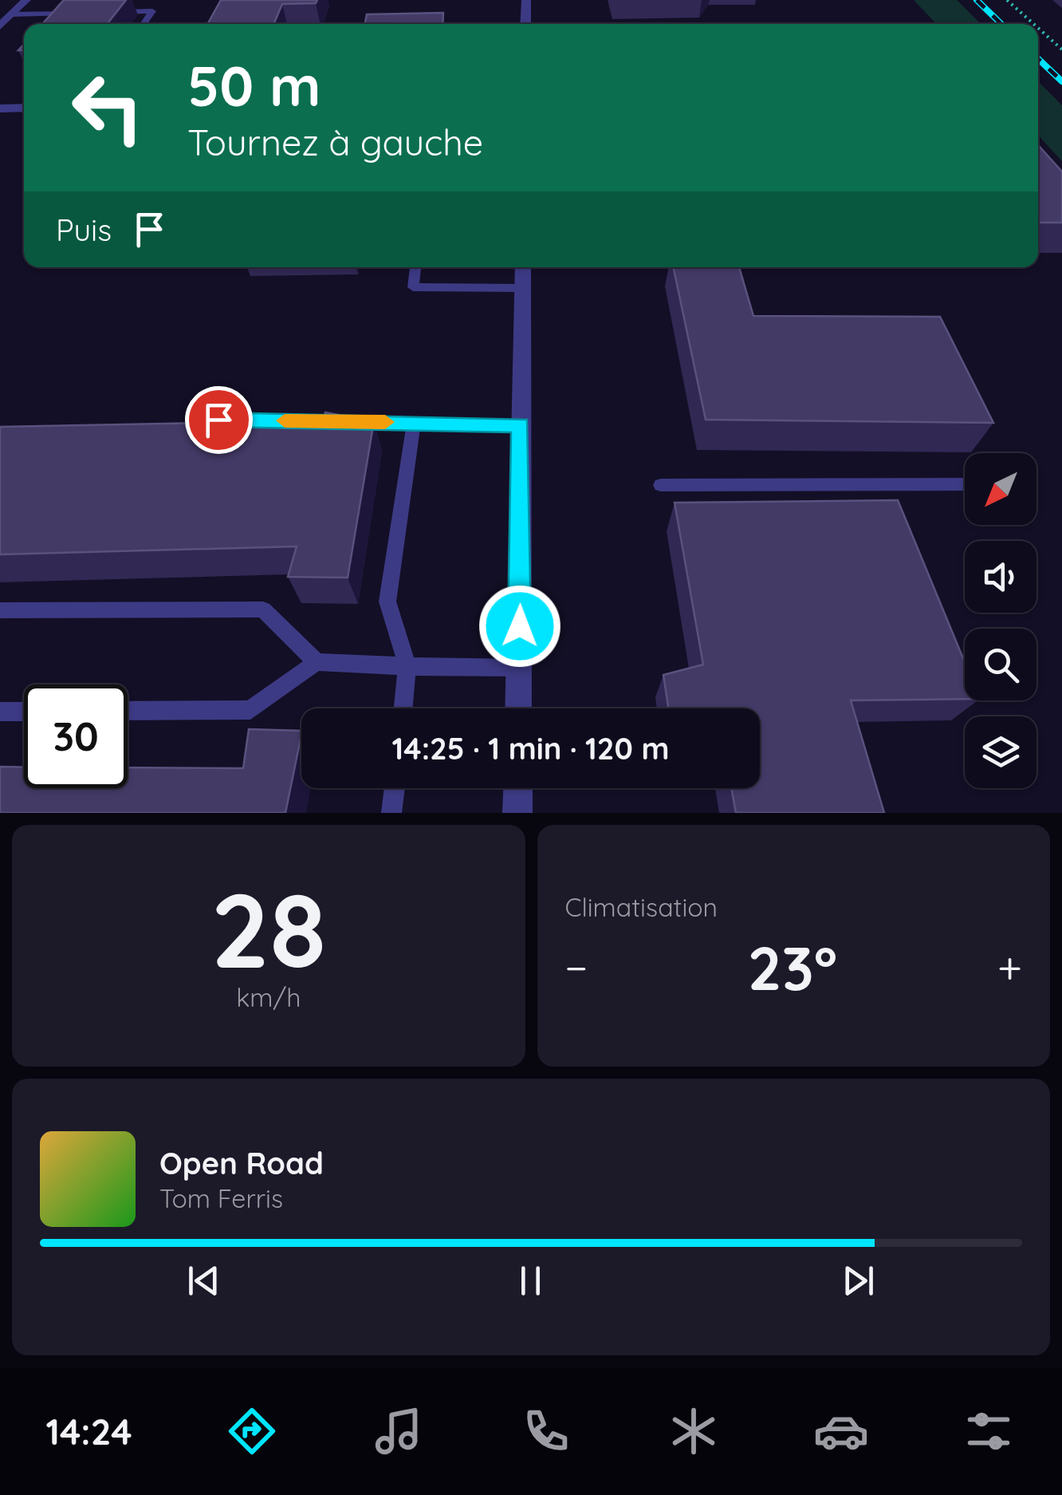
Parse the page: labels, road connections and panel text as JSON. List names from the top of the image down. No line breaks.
{"north":"bottom left","page":{"turn":["50 m","Tournez à gauche"],"then":"Puis","limit":"30","trip":"14:25 · 1 min · 120 m","tile":[["28","km/h"],"Climatisation"],"heat":["−","23°","+"],"song":["Open Road","Tom Ferris"],"tabs":"14:24"}}
